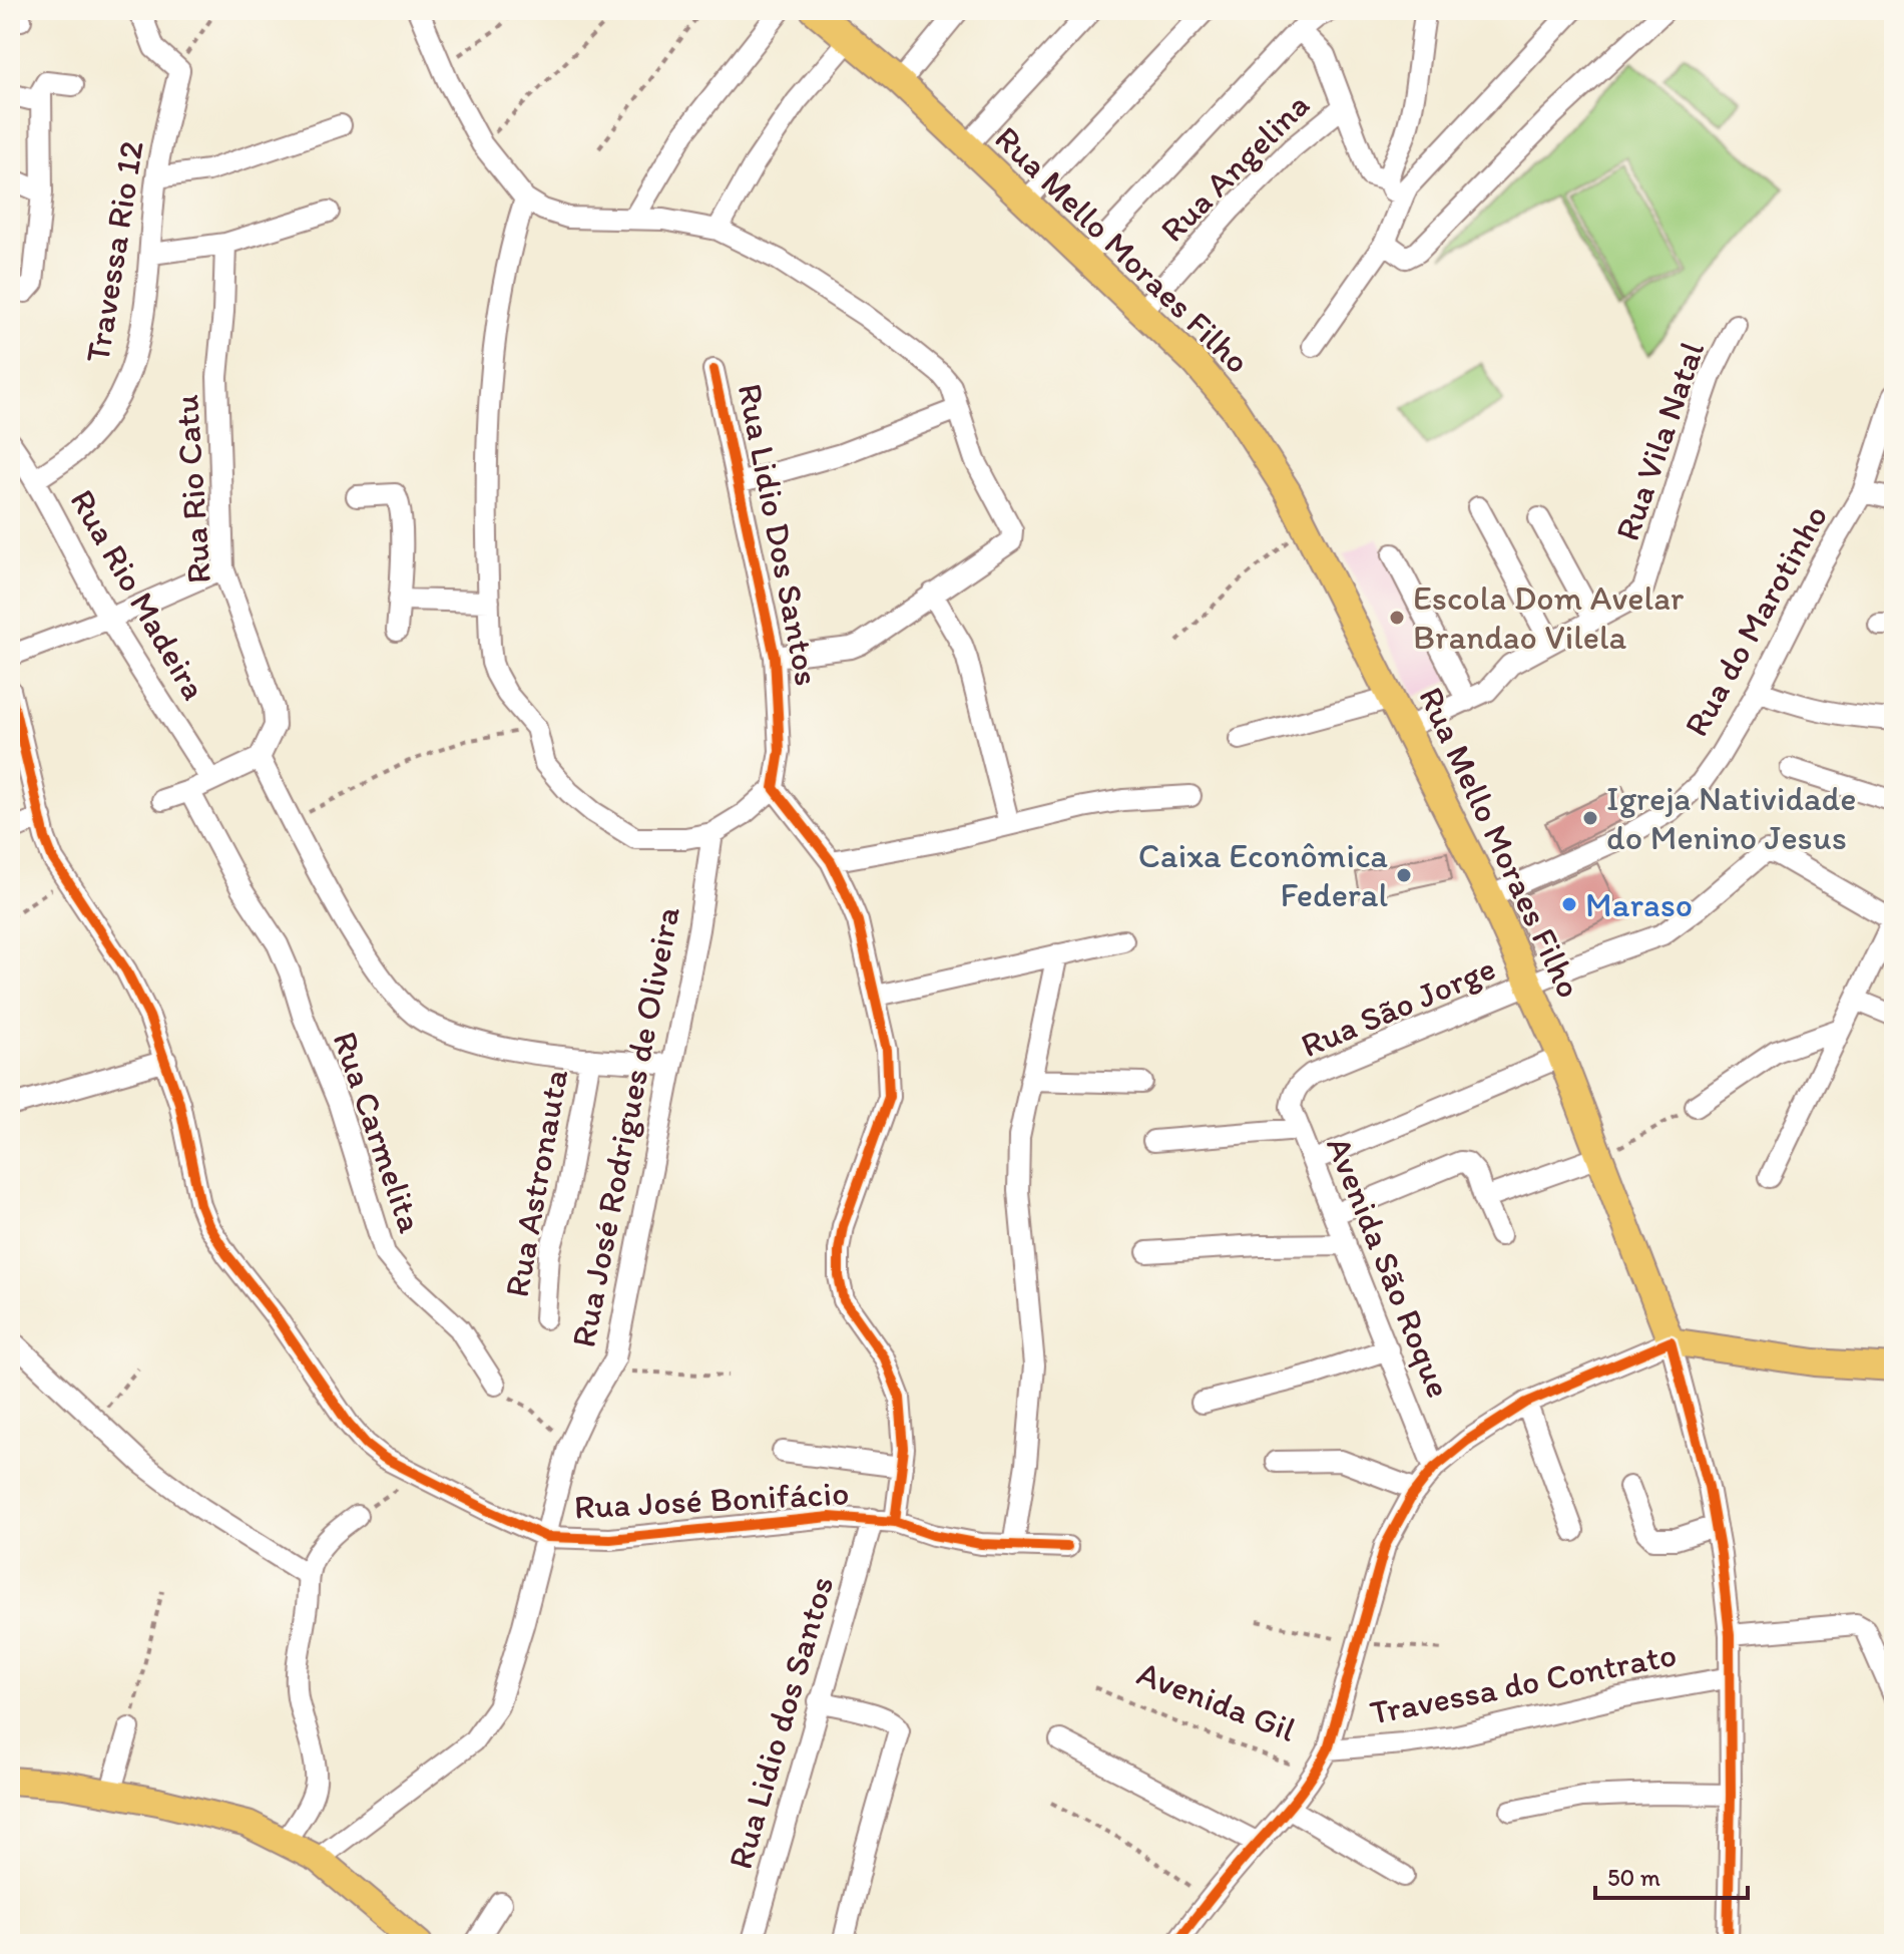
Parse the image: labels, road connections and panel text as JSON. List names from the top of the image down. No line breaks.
{"streets":{"main road":["Rua Mello Moraes Filho"],"street":["Rua Angelina","Travessa Rio 12","Rua Vila Natal","Rua Rio Catu","Rua Lidio Dos Santos","Rua Rio Madeira","Rua do Marotinho","Rua São Jorge","Rua José Rodrigues de Oliveira","Rua Carmelita","Rua Astronauta","Avenida São Roque","Rua José Bonifácio","Travessa do Contrato","Rua Lidio dos Santos"],"path":["Avenida Gil"]},"crossings":[["Rua Angelina","Rua Mello Moraes Filho"],["Rua Mello Moraes Filho","Rua Vila Natal"],["Rua Mello Moraes Filho","Rua do Marotinho"],["Rua Mello Moraes Filho","Rua São Jorge"],["Travessa Rio 12","Rua Rio Madeira"],["Rua São Jorge","Avenida São Roque"],["Rua José Rodrigues de Oliveira","Rua José Bonifácio"],["Rua José Bonifácio","Rua Lidio dos Santos"]],"places":["Escola Dom Avelar Brandao Vilela","Igreja Natividade do Menino Jesus","Caixa Econômica Federal","Maraso"],"scale_bar":"50 m"}
